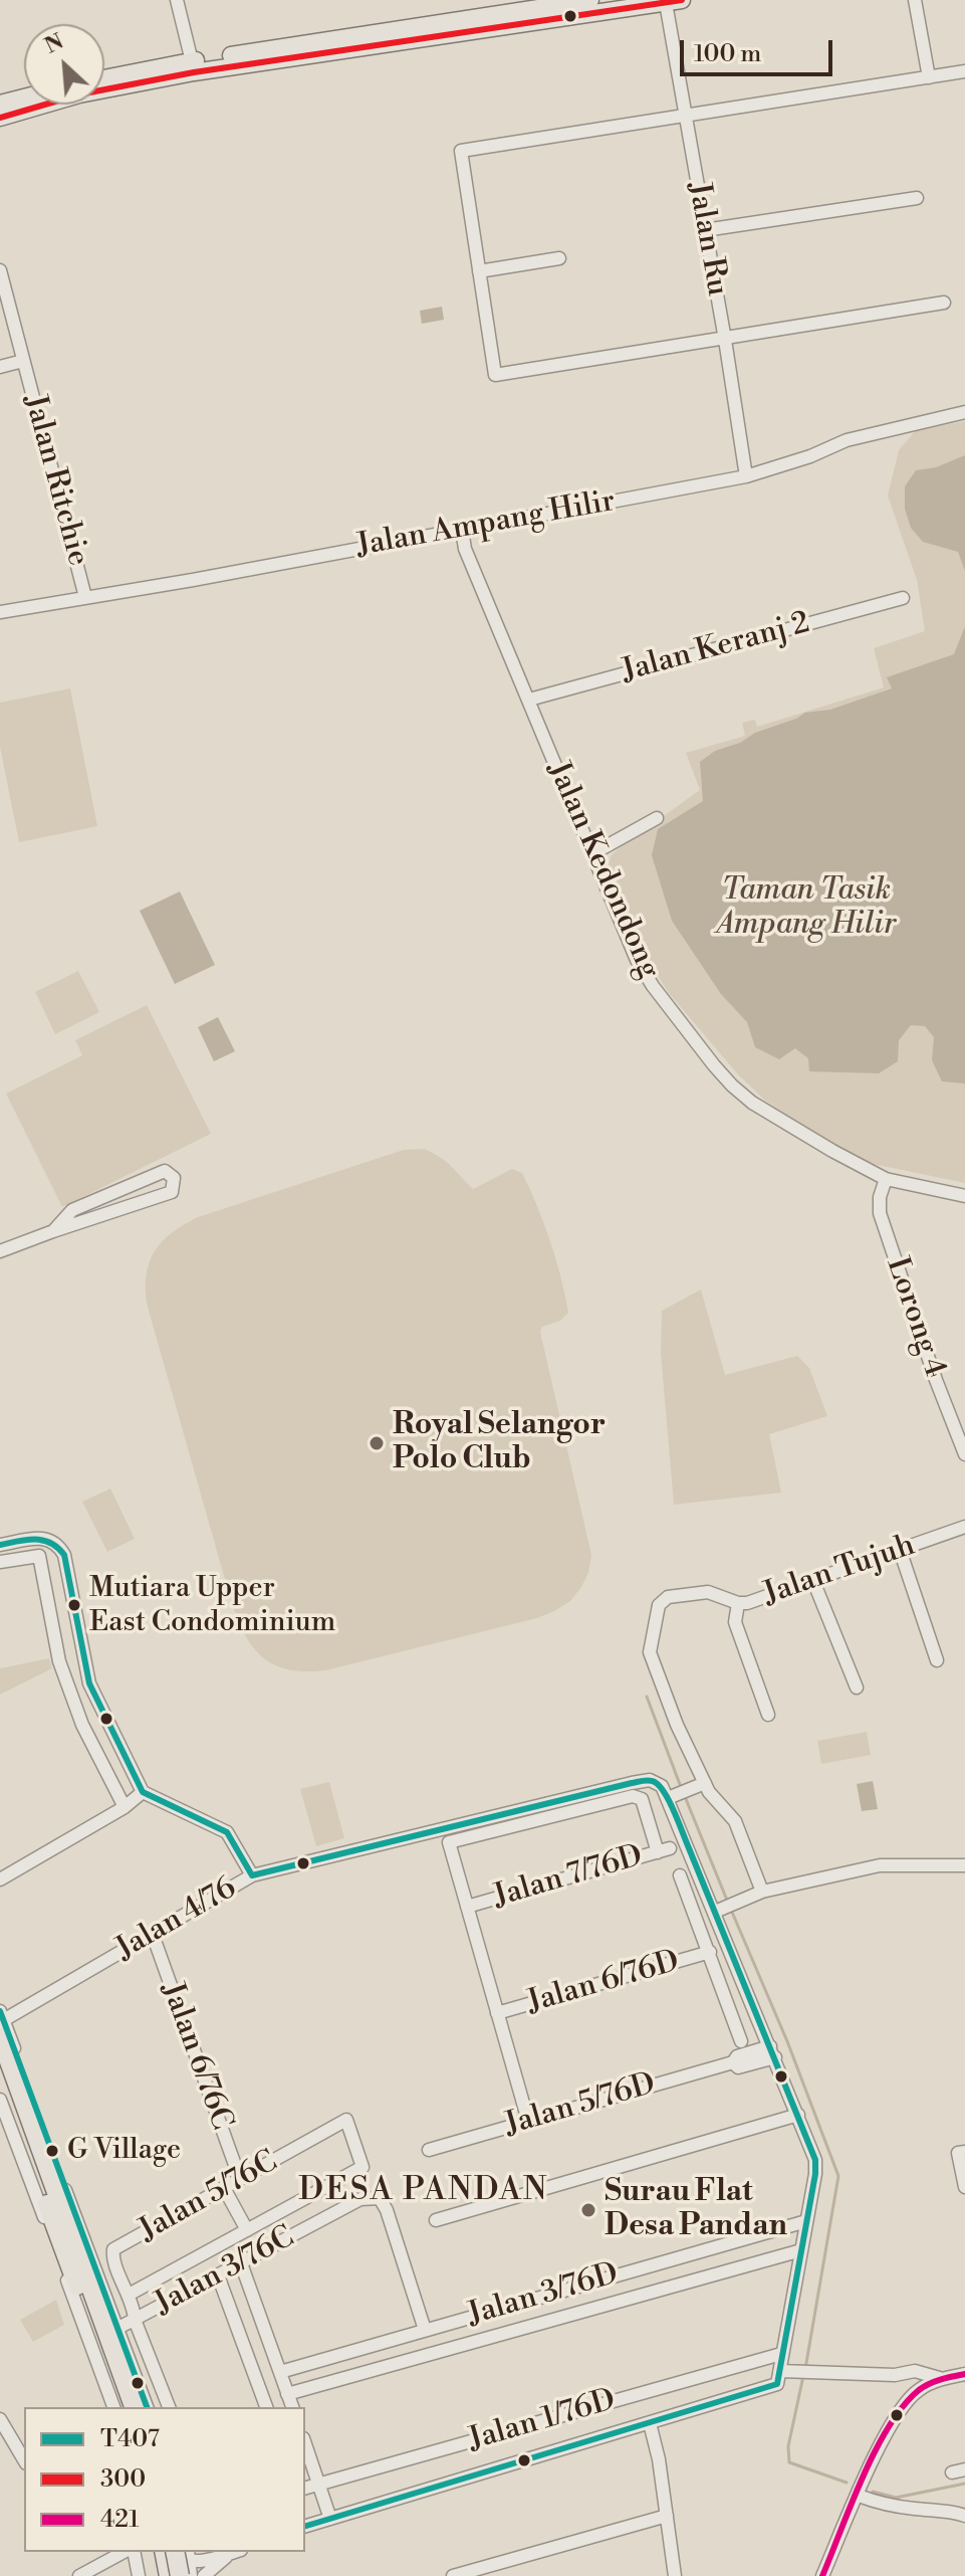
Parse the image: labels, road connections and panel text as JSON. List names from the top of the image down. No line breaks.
{"streets":{"street":["Jalan Ru","Jalan Ritchie","Jalan Ampang Hilir","Jalan Keranj 2","Jalan Kedondong","Lorong 4","Jalan Tujuh","Jalan 7/76D","Jalan 4/76","Jalan 6/76D","Jalan 6/76C","Jalan 5/76D","Jalan 5/76C","Jalan 3/76C","Jalan 3/76D","Jalan 1/76D"]},"crossings":[["Jalan Ru","Jalan Ampang Hilir"],["Jalan Ritchie","Jalan Ampang Hilir"],["Jalan Ampang Hilir","Jalan Kedondong"],["Jalan Keranj 2","Jalan Kedondong"],["Jalan Kedondong","Lorong 4"],["Jalan 4/76","Jalan 6/76C"],["Jalan 6/76C","Jalan 5/76C"],["Jalan 3/76C","Jalan 3/76D"]],"districts":["DESA PANDAN"],"parks":["Taman Tasik Ampang Hilir"],"places":["Royal Selangor Polo Club","Mutiara Upper East Condominium","G Village","Surau Flat Desa Pandan"],"lines":["transit line 300","transit line T407","transit line 421"],"legend":["T407","300","421"],"scale_bar":"100 m","north":"top left"}
